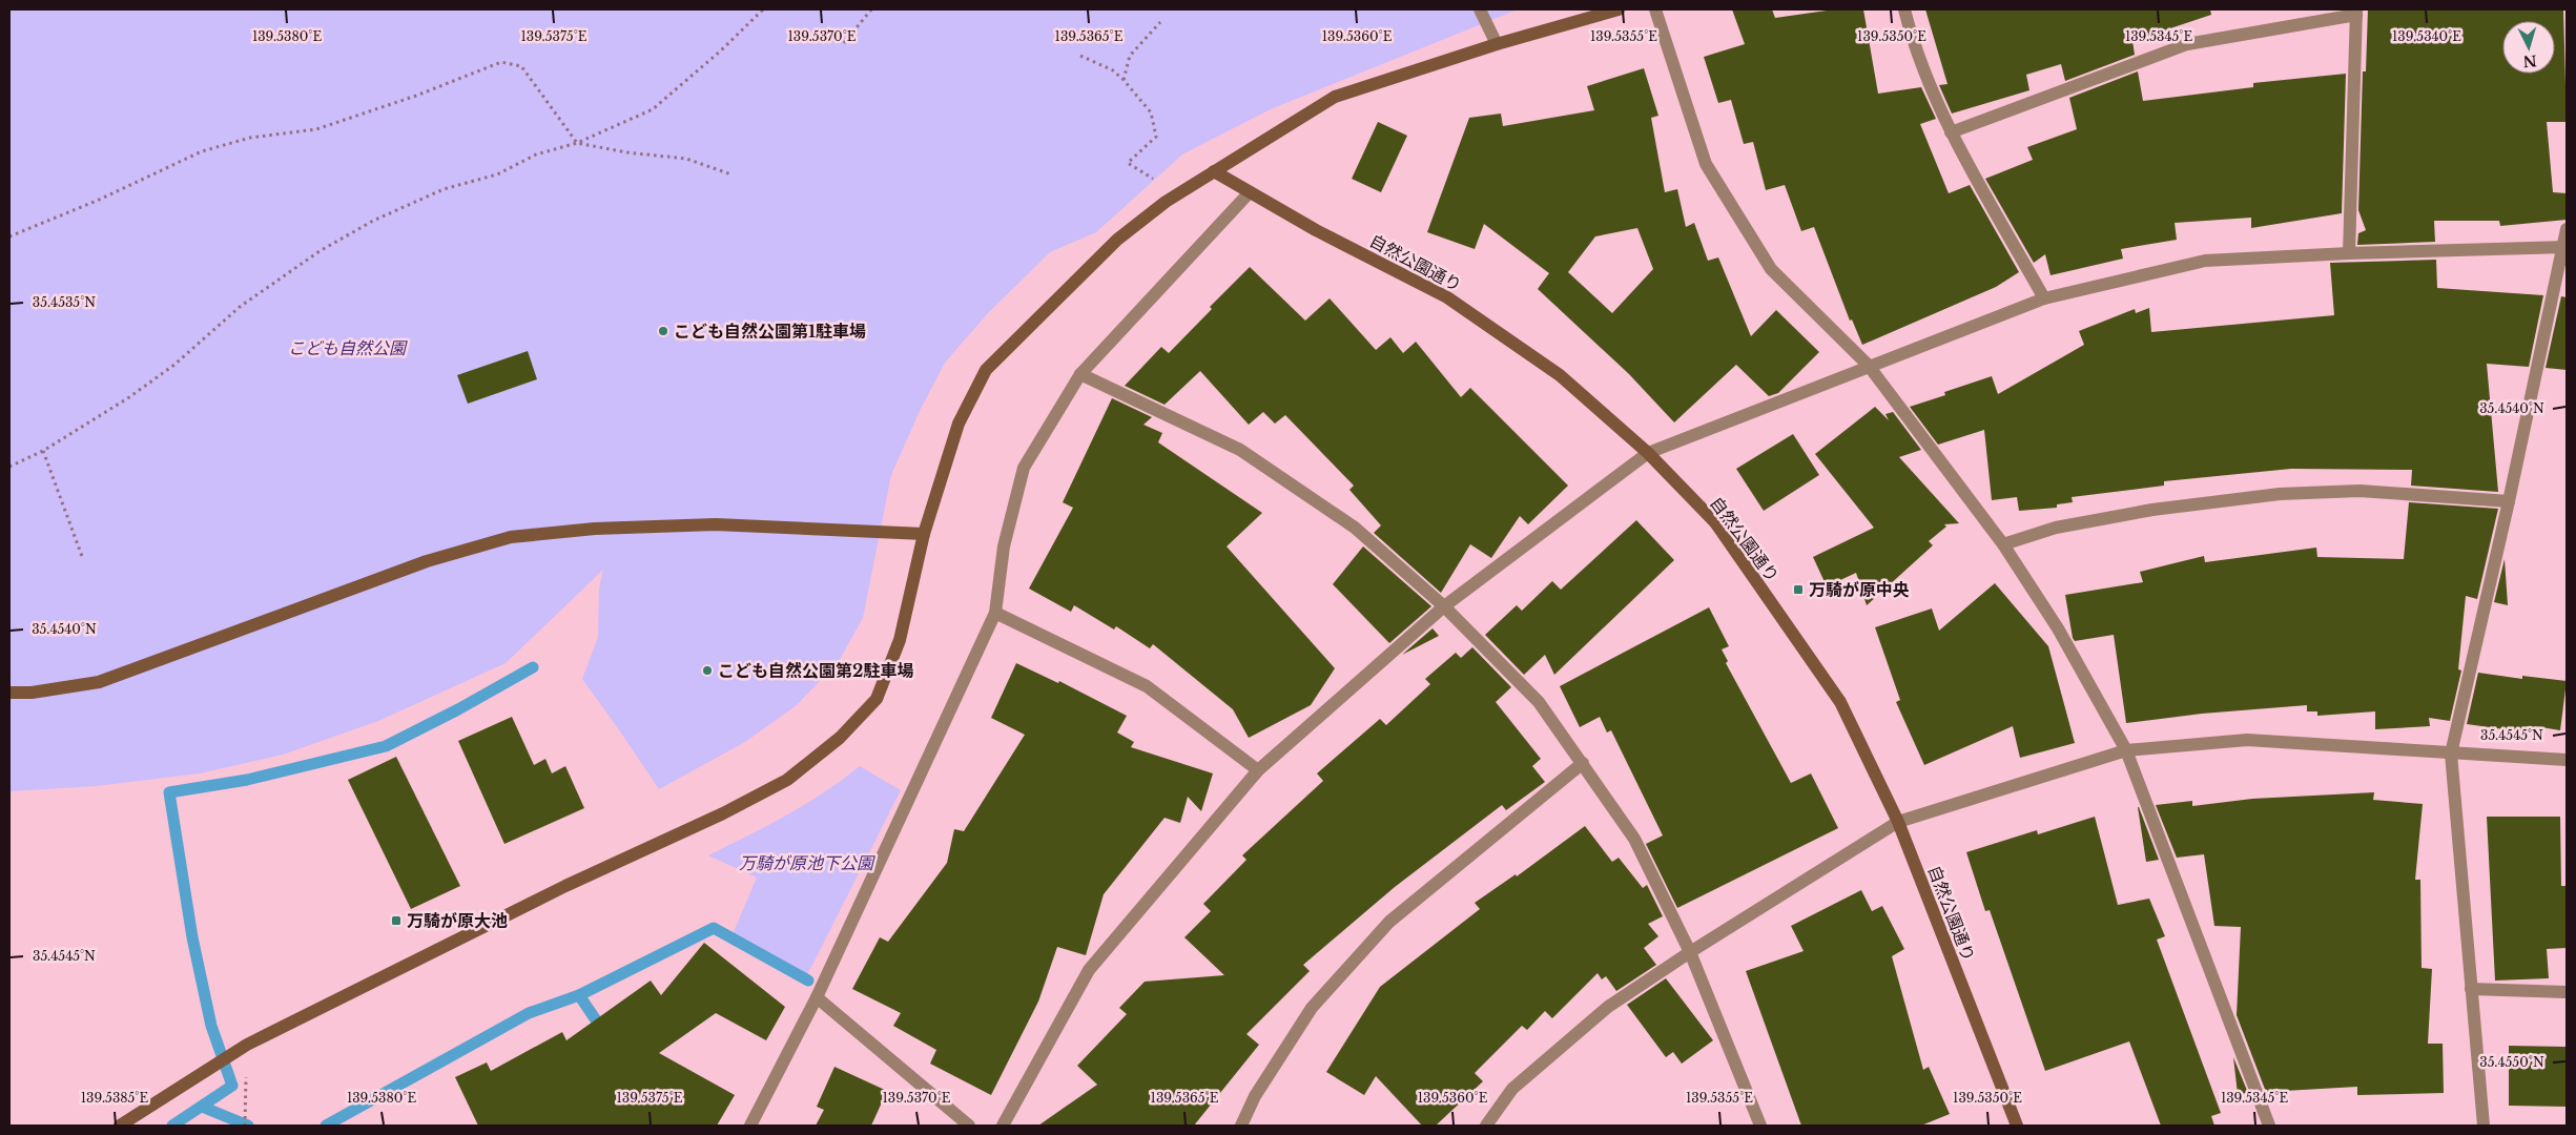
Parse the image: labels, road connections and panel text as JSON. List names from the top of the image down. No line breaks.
{"streets":{"street":["自然公園通り"]},"parks":["こども自然公園","万騎が原池下公園"],"places":{"other":["こども自然公園第1駐車場","こども自然公園第2駐車場"],"transit":["万騎が原中央","万騎が原大池"]},"north":"bottom","coordinates":["139.5380°E","139.5375°E","139.5370°E","139.5365°E","139.5360°E","139.5355°E","139.5350°E","139.5345°E","139.5340°E","35.4535°N","35.4540°N","35.4545°N","35.4550°N","139.5385°E"]}
